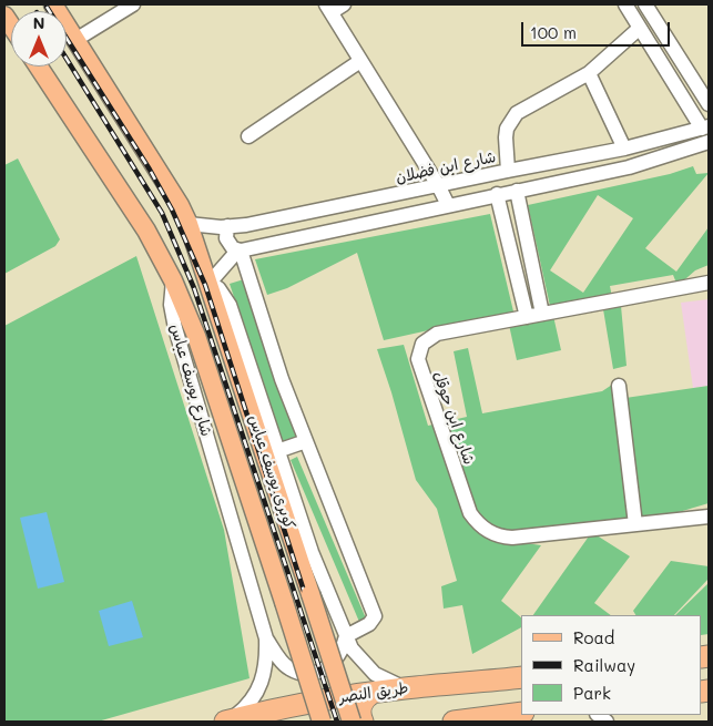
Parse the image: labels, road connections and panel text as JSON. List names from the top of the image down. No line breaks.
{"streets":{"highway":["طريق النصر"],"main road":["كوبرى يوسف عباس"],"street":["شارع ابن فضلان","شارع يوسف عباس","شارع ابن حوقل"]},"crossings":[["شارع ابن فضلان","كوبرى يوسف عباس"],["شارع يوسف عباس","كوبرى يوسف عباس"],["شارع يوسف عباس","طريق النصر"]],"legend":["Road","Railway","Park"],"scale_bar":"100 m","north":"top"}
